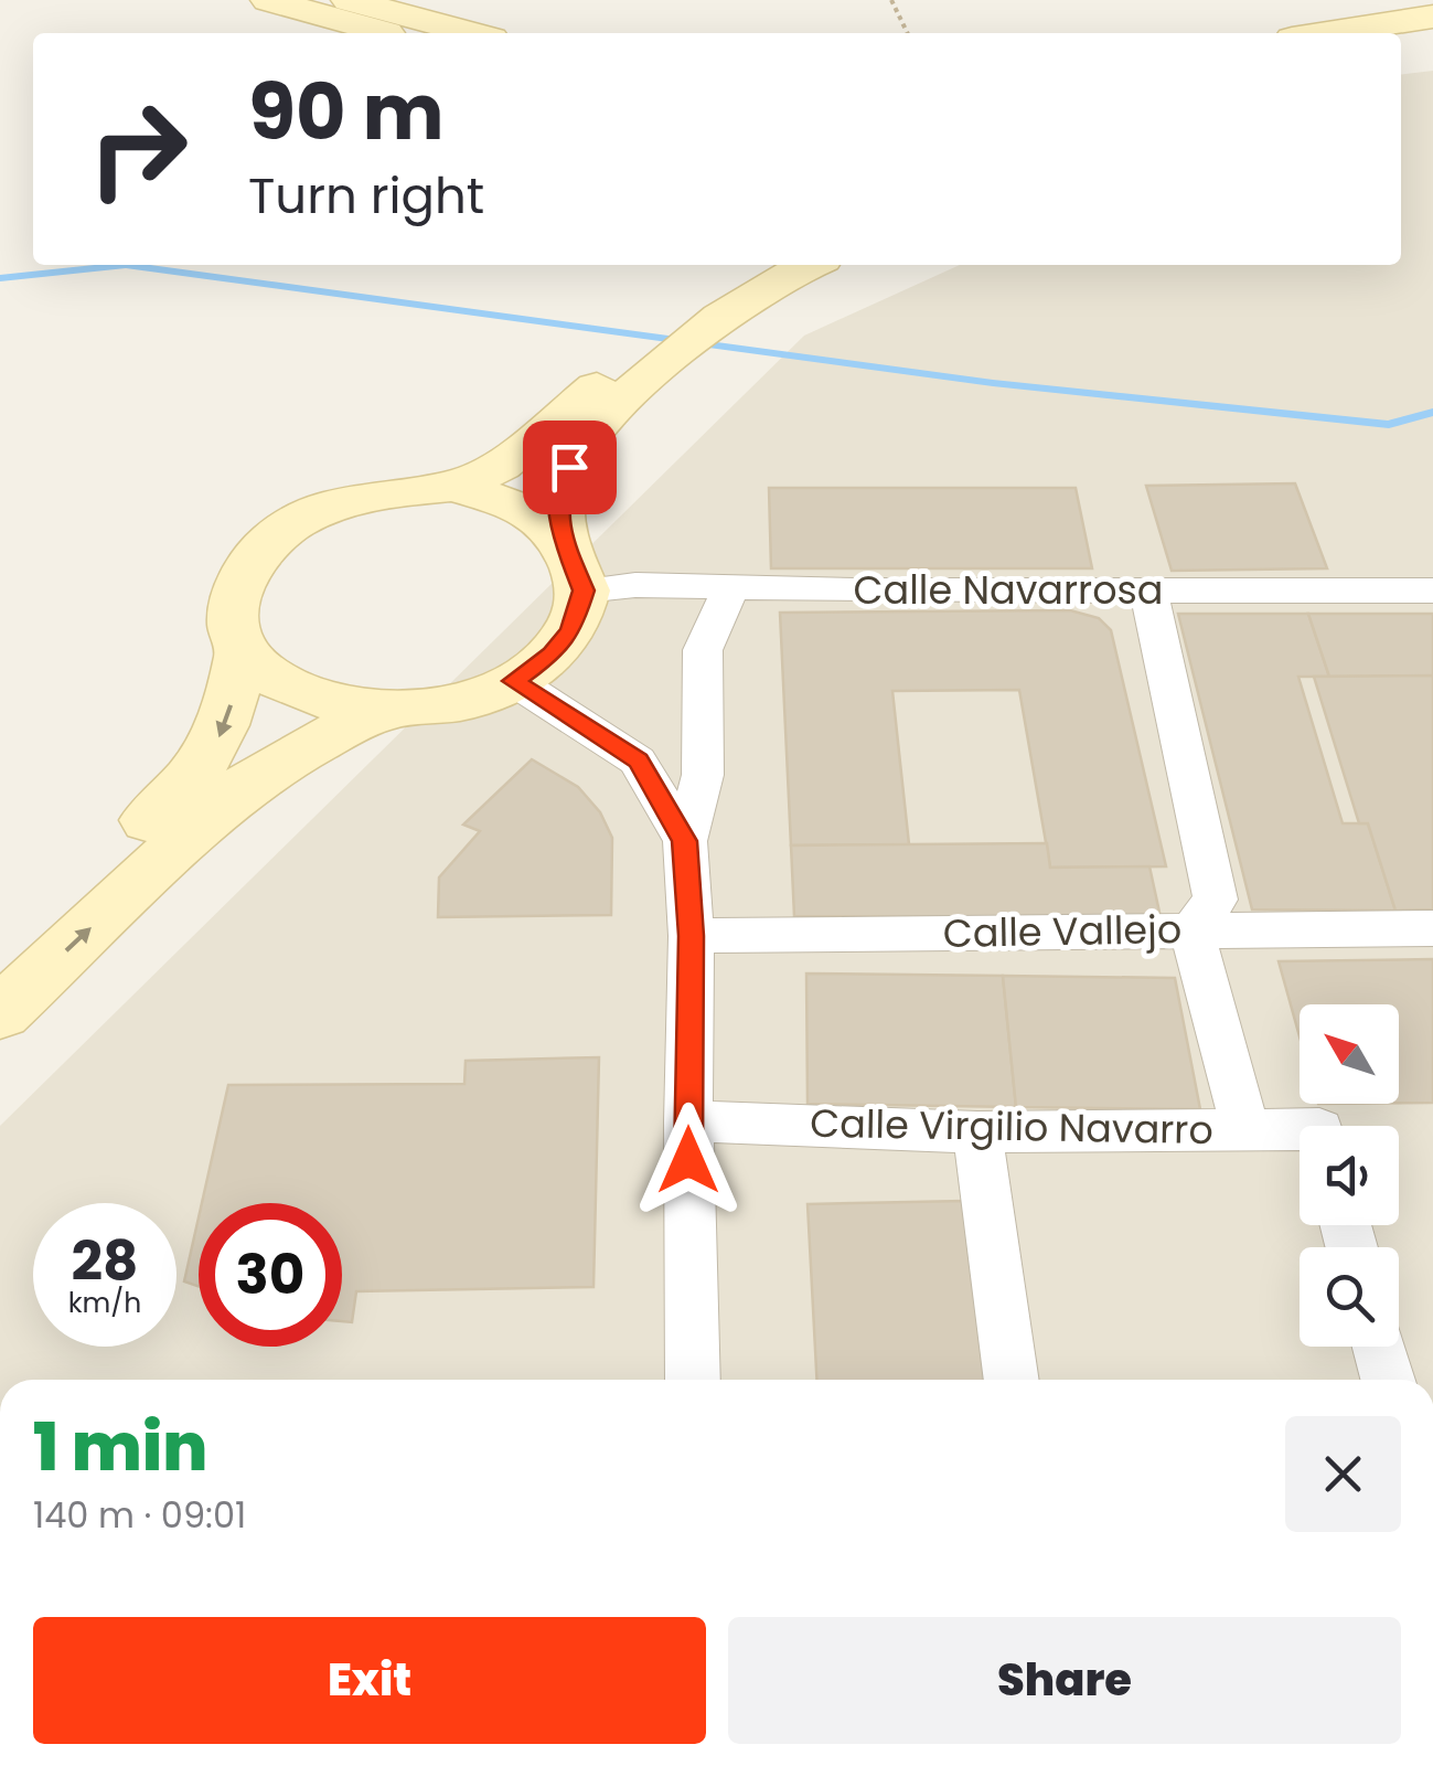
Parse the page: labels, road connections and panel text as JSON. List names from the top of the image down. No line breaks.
{"streets":{"street":["Calle Navarrosa","Calle Vallejo","Calle Virgilio Navarro"]},"north":"top left","page":{"turn":["90 m","Turn right"],"speed":"28 km/h","limit":"30","heading":["1 min","140 m · 09:01"],"buttons":["Exit","Share"]}}
